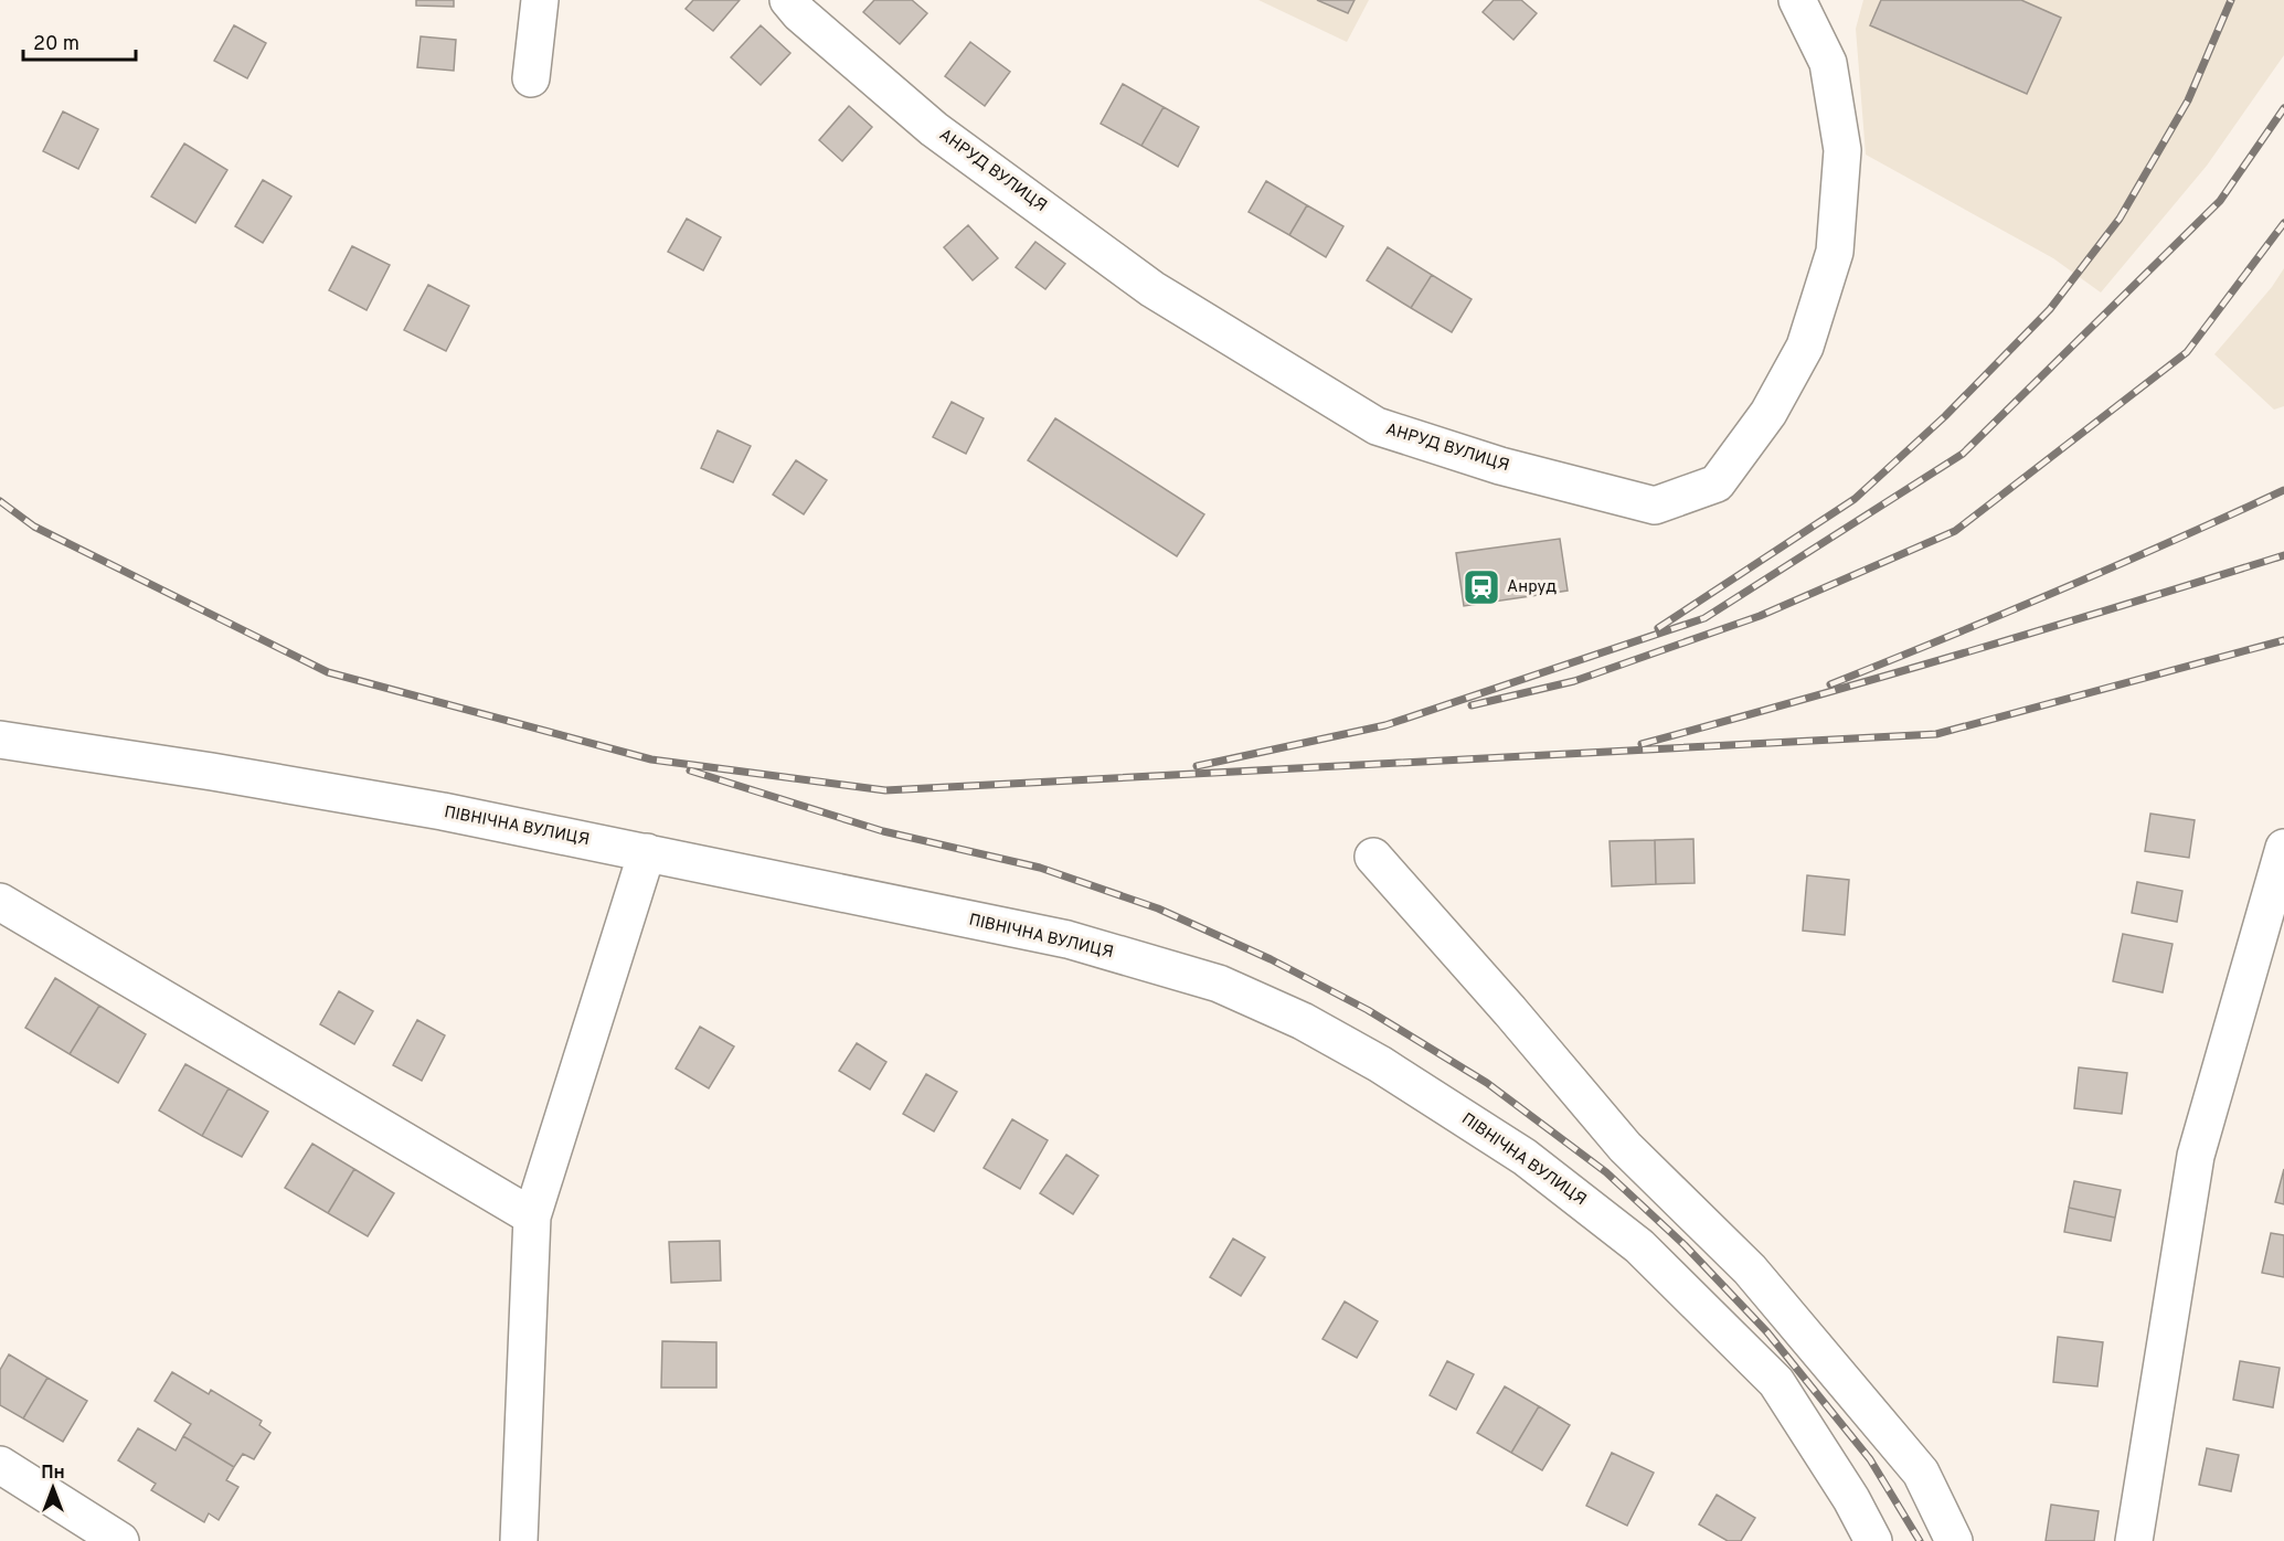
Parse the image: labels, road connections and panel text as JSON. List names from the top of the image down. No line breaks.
{"streets":{"street":["АНРУД ВУЛИЦЯ","ПІВНІЧНА ВУЛИЦЯ"]},"places":{"station":["Анруд"]},"scale_bar":"20 m","north":"top"}
